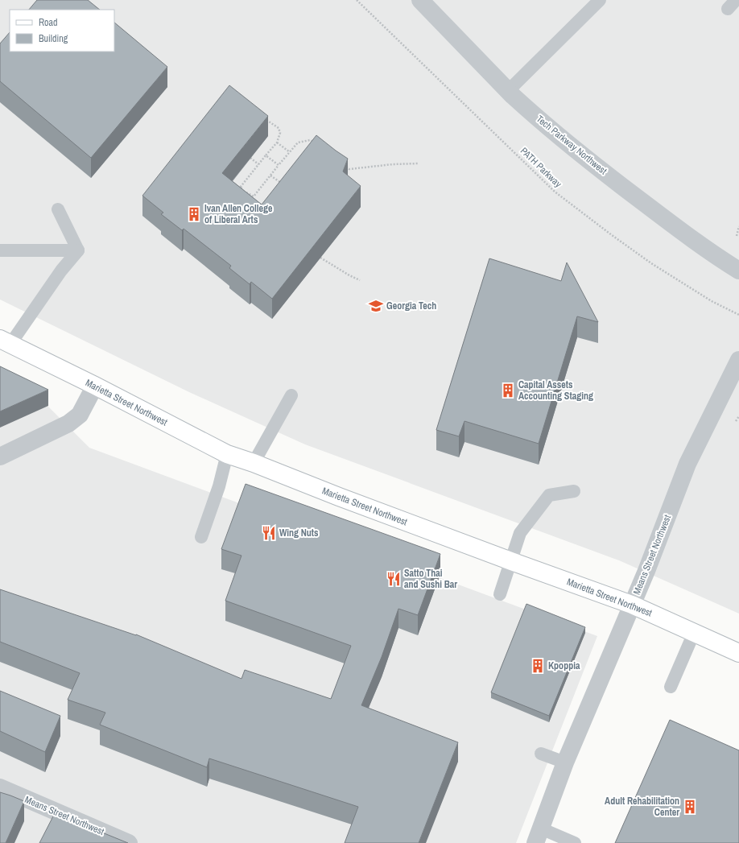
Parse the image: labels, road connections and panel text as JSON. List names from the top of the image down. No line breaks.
{"streets":{"main road":["Marietta Street Northwest"],"street":["Tech Parkway Northwest","Means Street Northwest"],"path":["PATH Parkway"]},"crossings":[["Marietta Street Northwest","Means Street Northwest"]],"places":{"building":["Ivan Allen College of Liberal Arts","Capital Assets Accounting Staging","Kpoppia","Adult Rehabilitation Center"],"school or university":["Georgia Tech"],"restaurant":["Wing Nuts","Satto Thai and Sushi Bar"]},"legend":["Road","Building"]}
